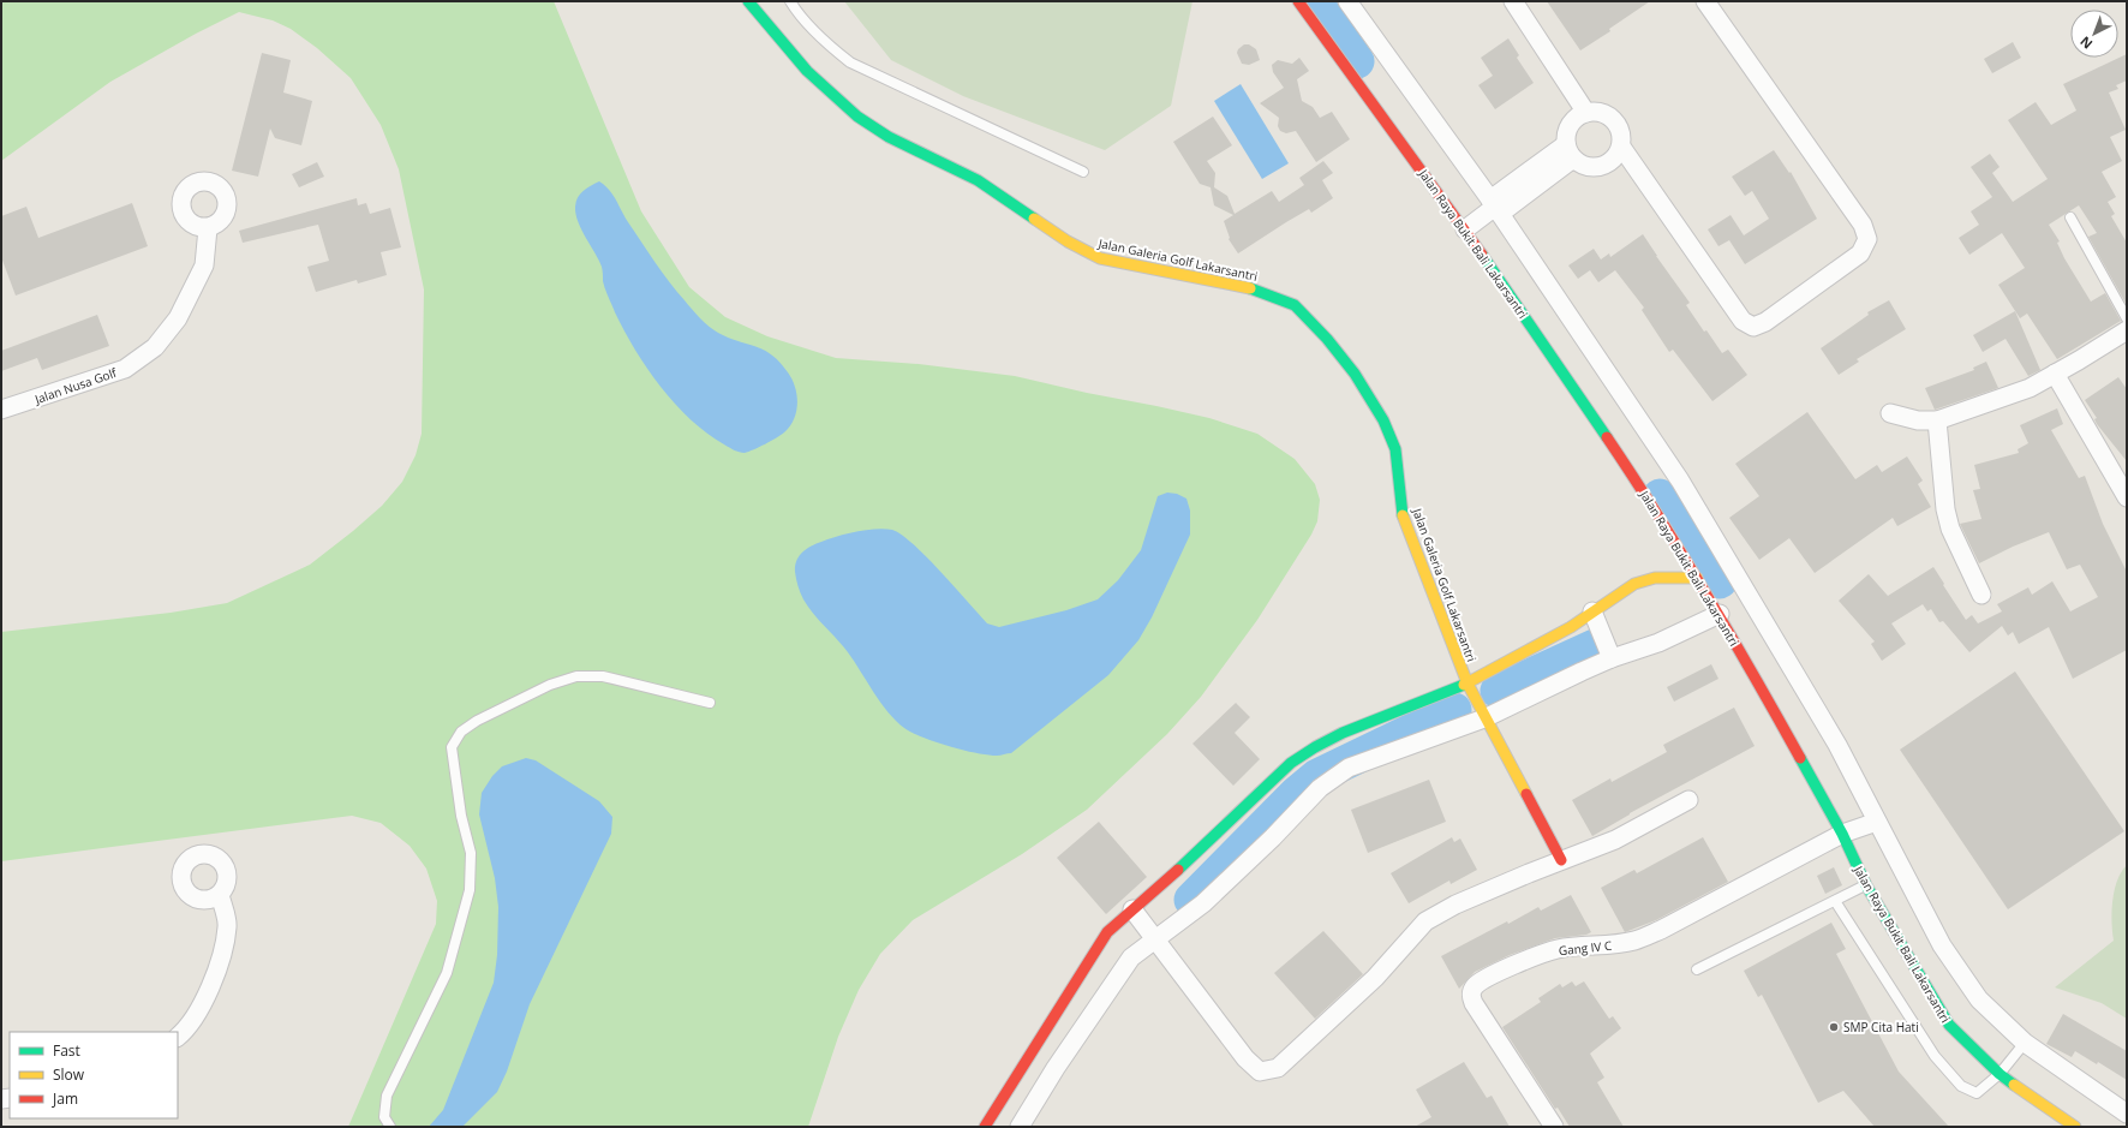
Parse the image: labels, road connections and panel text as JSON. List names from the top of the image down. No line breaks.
{"streets":{"street":["Jalan Raya Bukit Bali Lakarsantri","Jalan Galeria Golf Lakarsantri","Jalan Nusa Golf","Gang IV C"]},"crossings":[["Jalan Raya Bukit Bali Lakarsantri","Gang IV C"]],"places":["SMP Cita Hati"],"legend":["Fast","Slow","Jam"],"north":"bottom left"}
